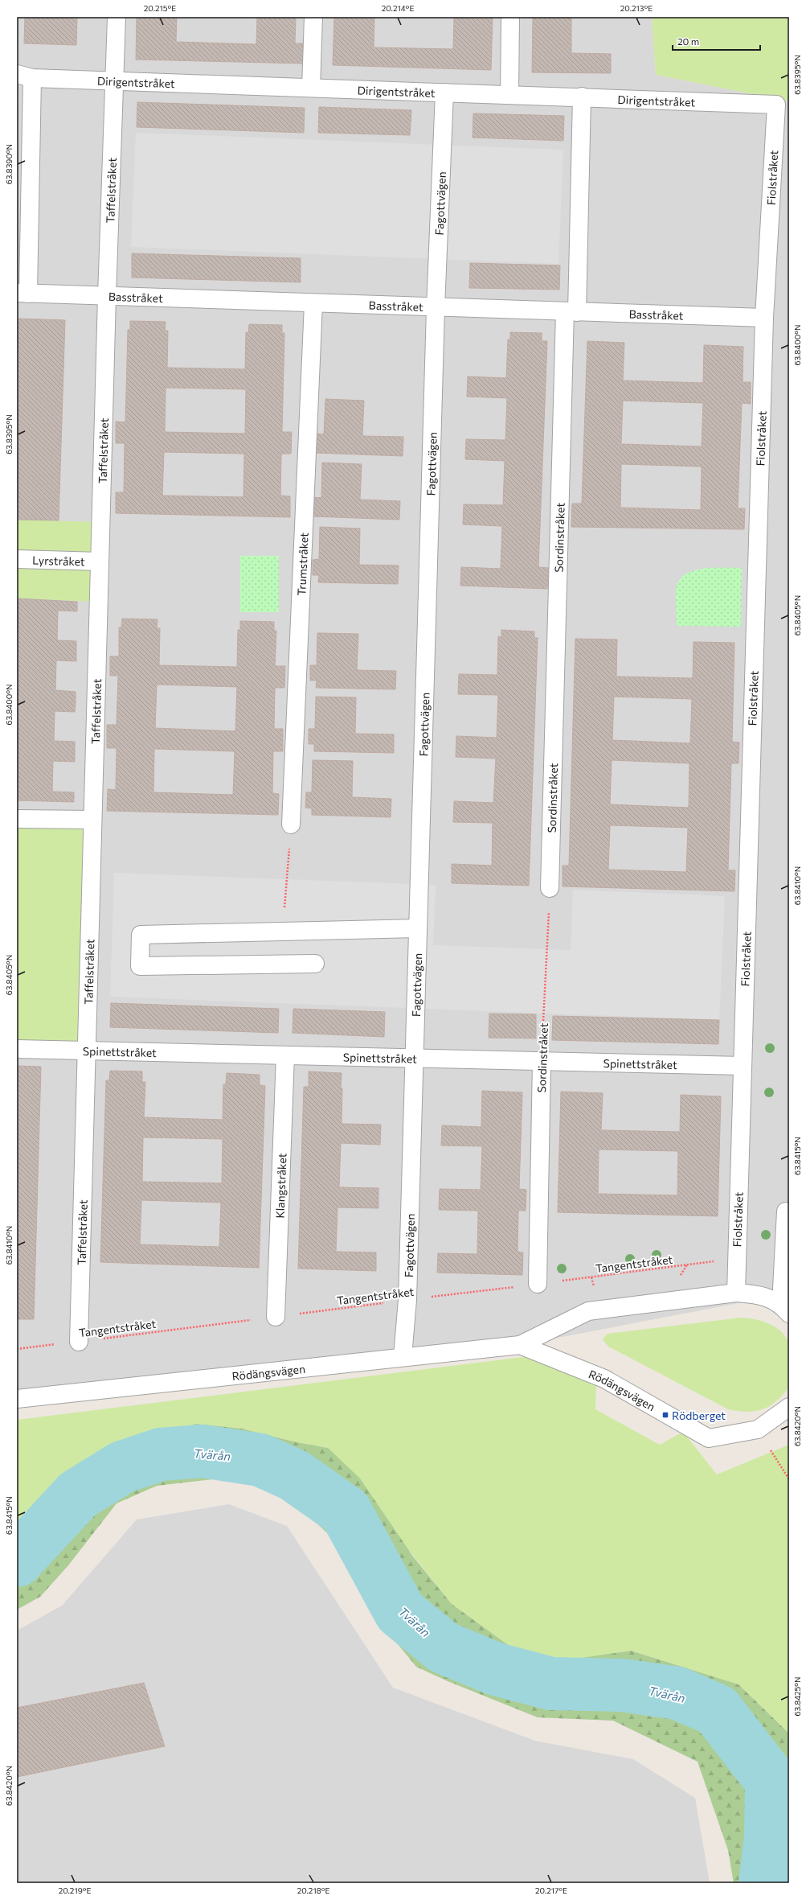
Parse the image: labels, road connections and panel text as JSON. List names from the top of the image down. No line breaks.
{"streets":{"street":["Dirigentstråket","Fiolstråket","Taffelstråket","Fagottvägen","Basstråket","Sordinstråket","Lyrstråket","Trumstråket","Spinettstråket","Klangstråket","Rödängsvägen"],"path":["Tangentstråket"]},"crossings":[["Dirigentstråket","Fiolstråket"],["Dirigentstråket","Taffelstråket"],["Dirigentstråket","Fagottvägen"],["Dirigentstråket","Basstråket"],["Dirigentstråket","Sordinstråket"],["Fiolstråket","Basstråket"],["Fiolstråket","Spinettstråket"],["Fiolstråket","Tangentstråket"],["Fiolstråket","Rödängsvägen"],["Taffelstråket","Basstråket"],["Taffelstråket","Lyrstråket"],["Taffelstråket","Spinettstråket"],["Taffelstråket","Tangentstråket"],["Fagottvägen","Basstråket"],["Fagottvägen","Spinettstråket"],["Fagottvägen","Tangentstråket"],["Fagottvägen","Rödängsvägen"],["Basstråket","Sordinstråket"],["Basstråket","Trumstråket"],["Sordinstråket","Spinettstråket"],["Sordinstråket","Tangentstråket"],["Spinettstråket","Klangstråket"],["Klangstråket","Tangentstråket"]],"water":["Tvärån"],"places":{"transit":["Rödberget"]},"scale_bar":"20 m","coordinates":["20.215°E","20.214°E","20.213°E","63.8395°N","63.8390°N","63.8400°N","63.8405°N","63.8410°N","63.8415°N","63.8420°N","63.8425°N","20.219°E","20.218°E","20.217°E"]}
